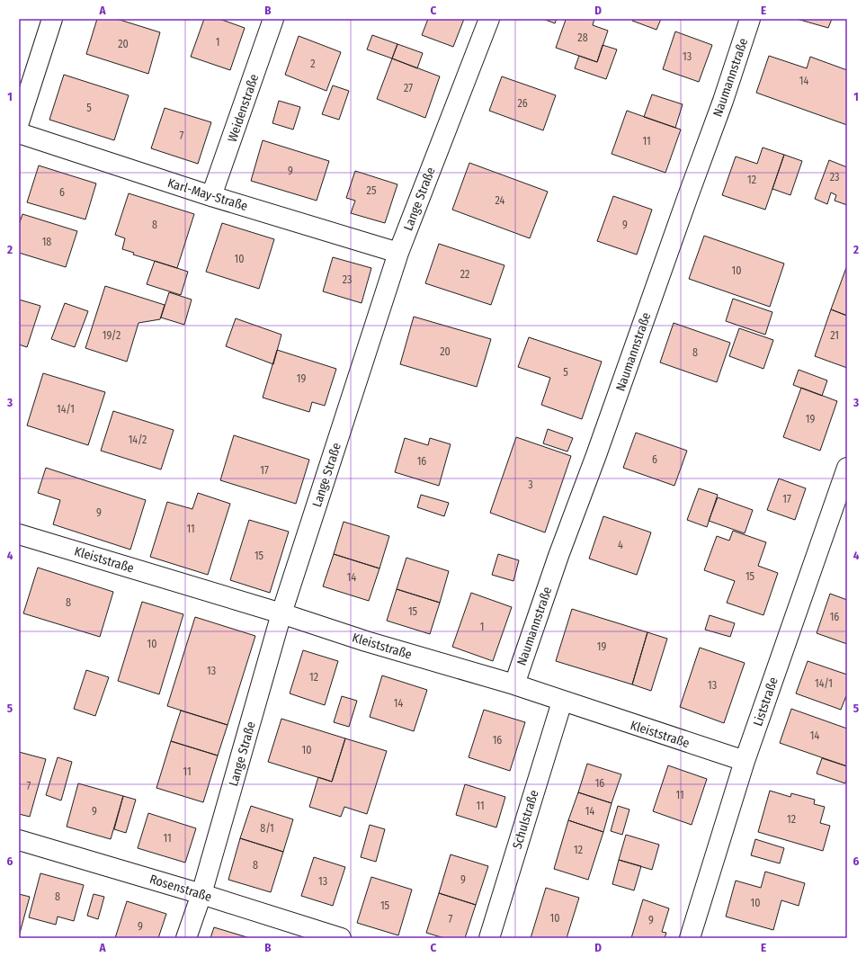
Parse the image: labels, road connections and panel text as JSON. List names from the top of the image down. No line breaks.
{"streets":{"street":["Naumannstraße","Weidenstraße","Karl-May-Straße","Lange Straße","Kleiststraße","Liststraße","Schulstraße","Rosenstraße"]},"crossings":[["Naumannstraße","Kleiststraße"],["Weidenstraße","Karl-May-Straße"],["Karl-May-Straße","Lange Straße"],["Lange Straße","Kleiststraße"],["Lange Straße","Rosenstraße"],["Kleiststraße","Liststraße"],["Kleiststraße","Schulstraße"]],"house_numbers":["28","1","20","13","2","14","27","26","5","7","11","9","23","12","25","6","24","8","9","18","10","10","22","23","19/2","21","20","8","5","19","14/1","19","14/2","6","16","17","3","17","9","11","4","15","15","14","8","15","16","1","10","19","13","12","14/1","13","14","14","16","10","11","16","7","11","11","9","14","12","8/1","11","12","8","9","13","8","10","15","10","7","9","9"],"grid":{"columns":["A","B","C","D","E"],"rows":["1","2","3","4","5","6"]}}
